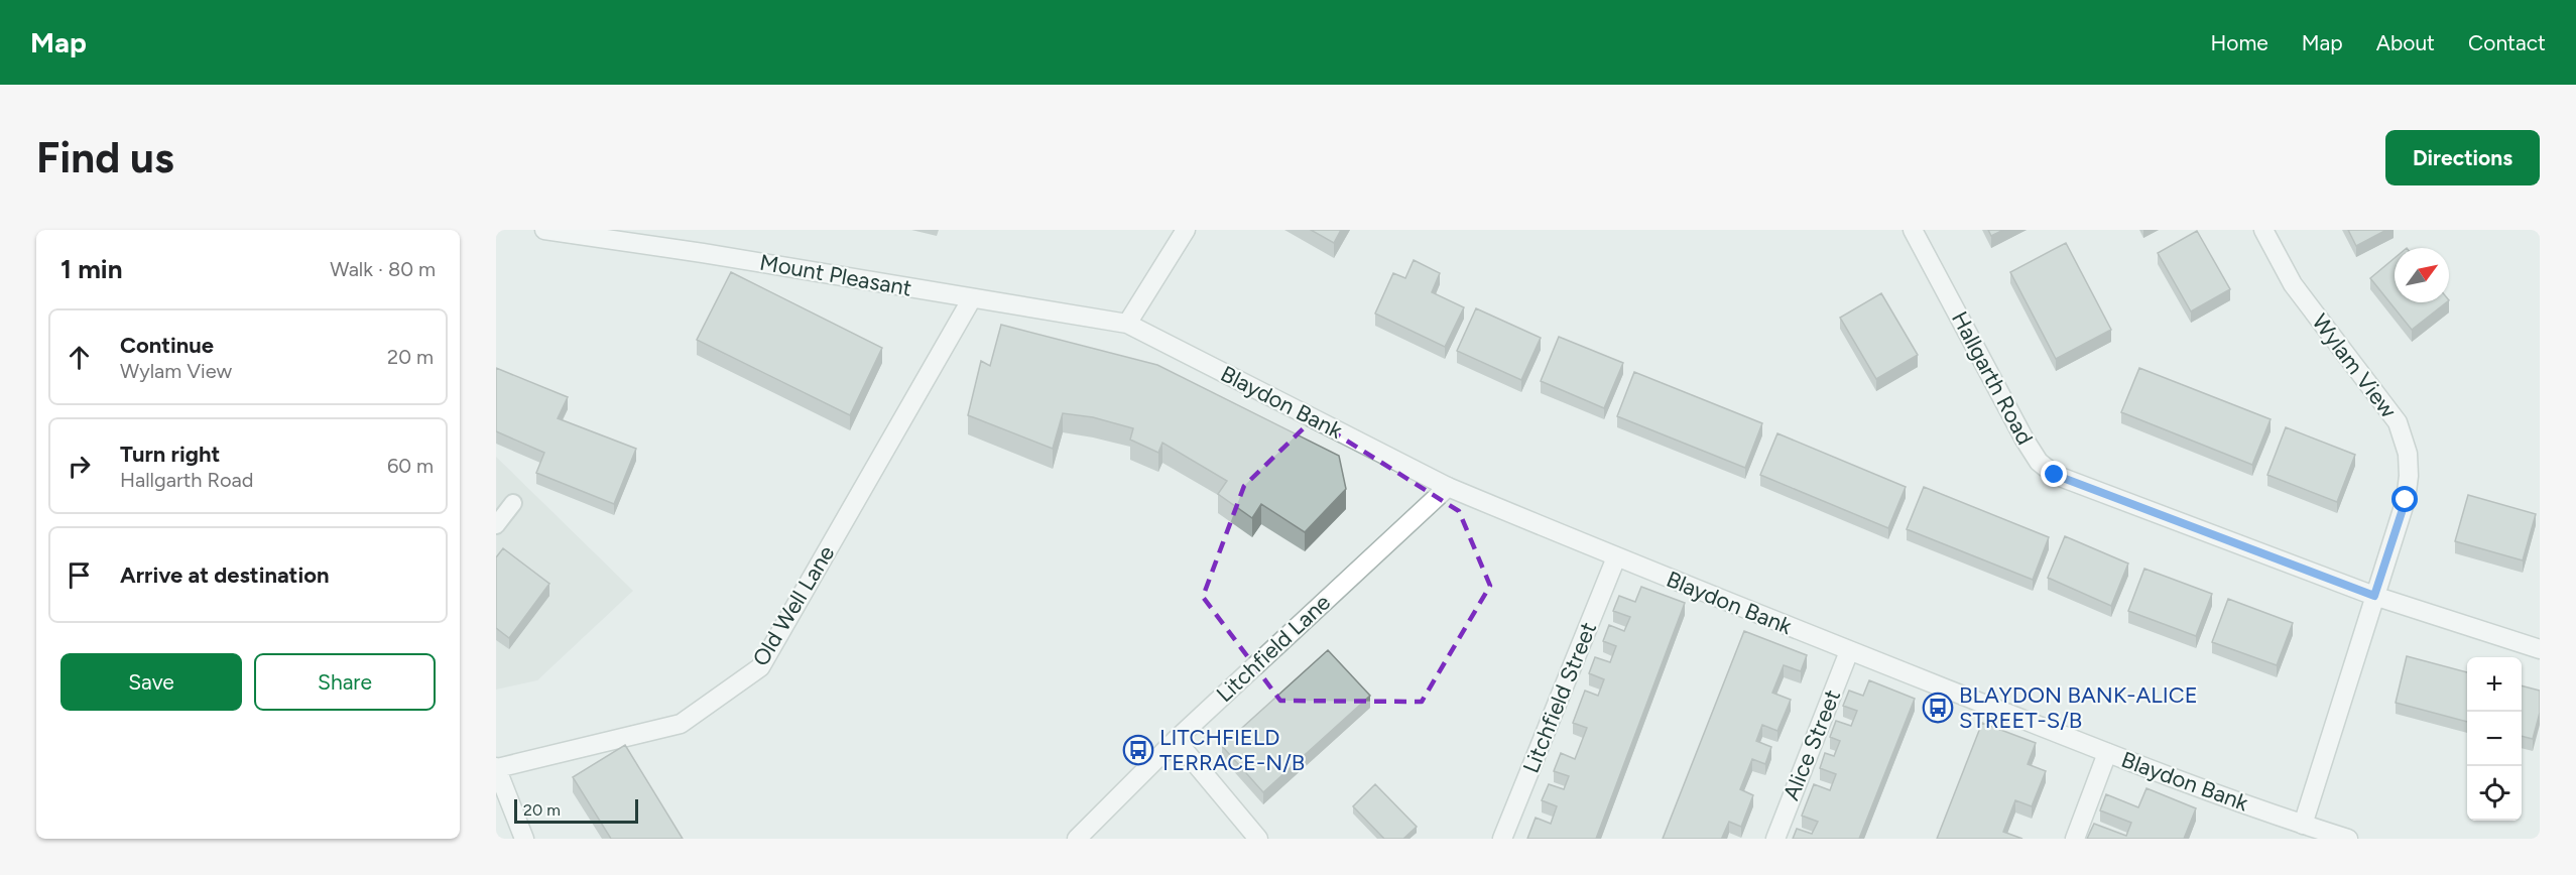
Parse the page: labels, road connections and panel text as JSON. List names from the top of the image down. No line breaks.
{"streets":{"street":["Mount Pleasant","Wylam View","Hallgarth Road","Blaydon Bank","Old Well Lane","Litchfield Lane","Litchfield Street","Alice Street"]},"crossings":[["Mount Pleasant","Blaydon Bank"],["Mount Pleasant","Old Well Lane"],["Wylam View","Hallgarth Road"],["Wylam View","Blaydon Bank"],["Blaydon Bank","Litchfield Lane"],["Blaydon Bank","Litchfield Street"],["Blaydon Bank","Alice Street"]],"places":{"bus stop":["BLAYDON BANK-ALICE STREET-S/B","LITCHFIELD TERRACE-N/B"]},"scale_bar":"20 m","north":"top right","page":{"header":"Map","nav":["Home","Map","About","Contact"],"buttons":["Directions",["Save","Share"]],"title":"Find us","heading":["1 min","Walk · 80 m"],"list":[["Continue","Wylam View","20 m"],["Turn right","Hallgarth Road","60 m"],"Arrive at destination"],"map_buttons":["+","−"],"scale":"20 m"}}
